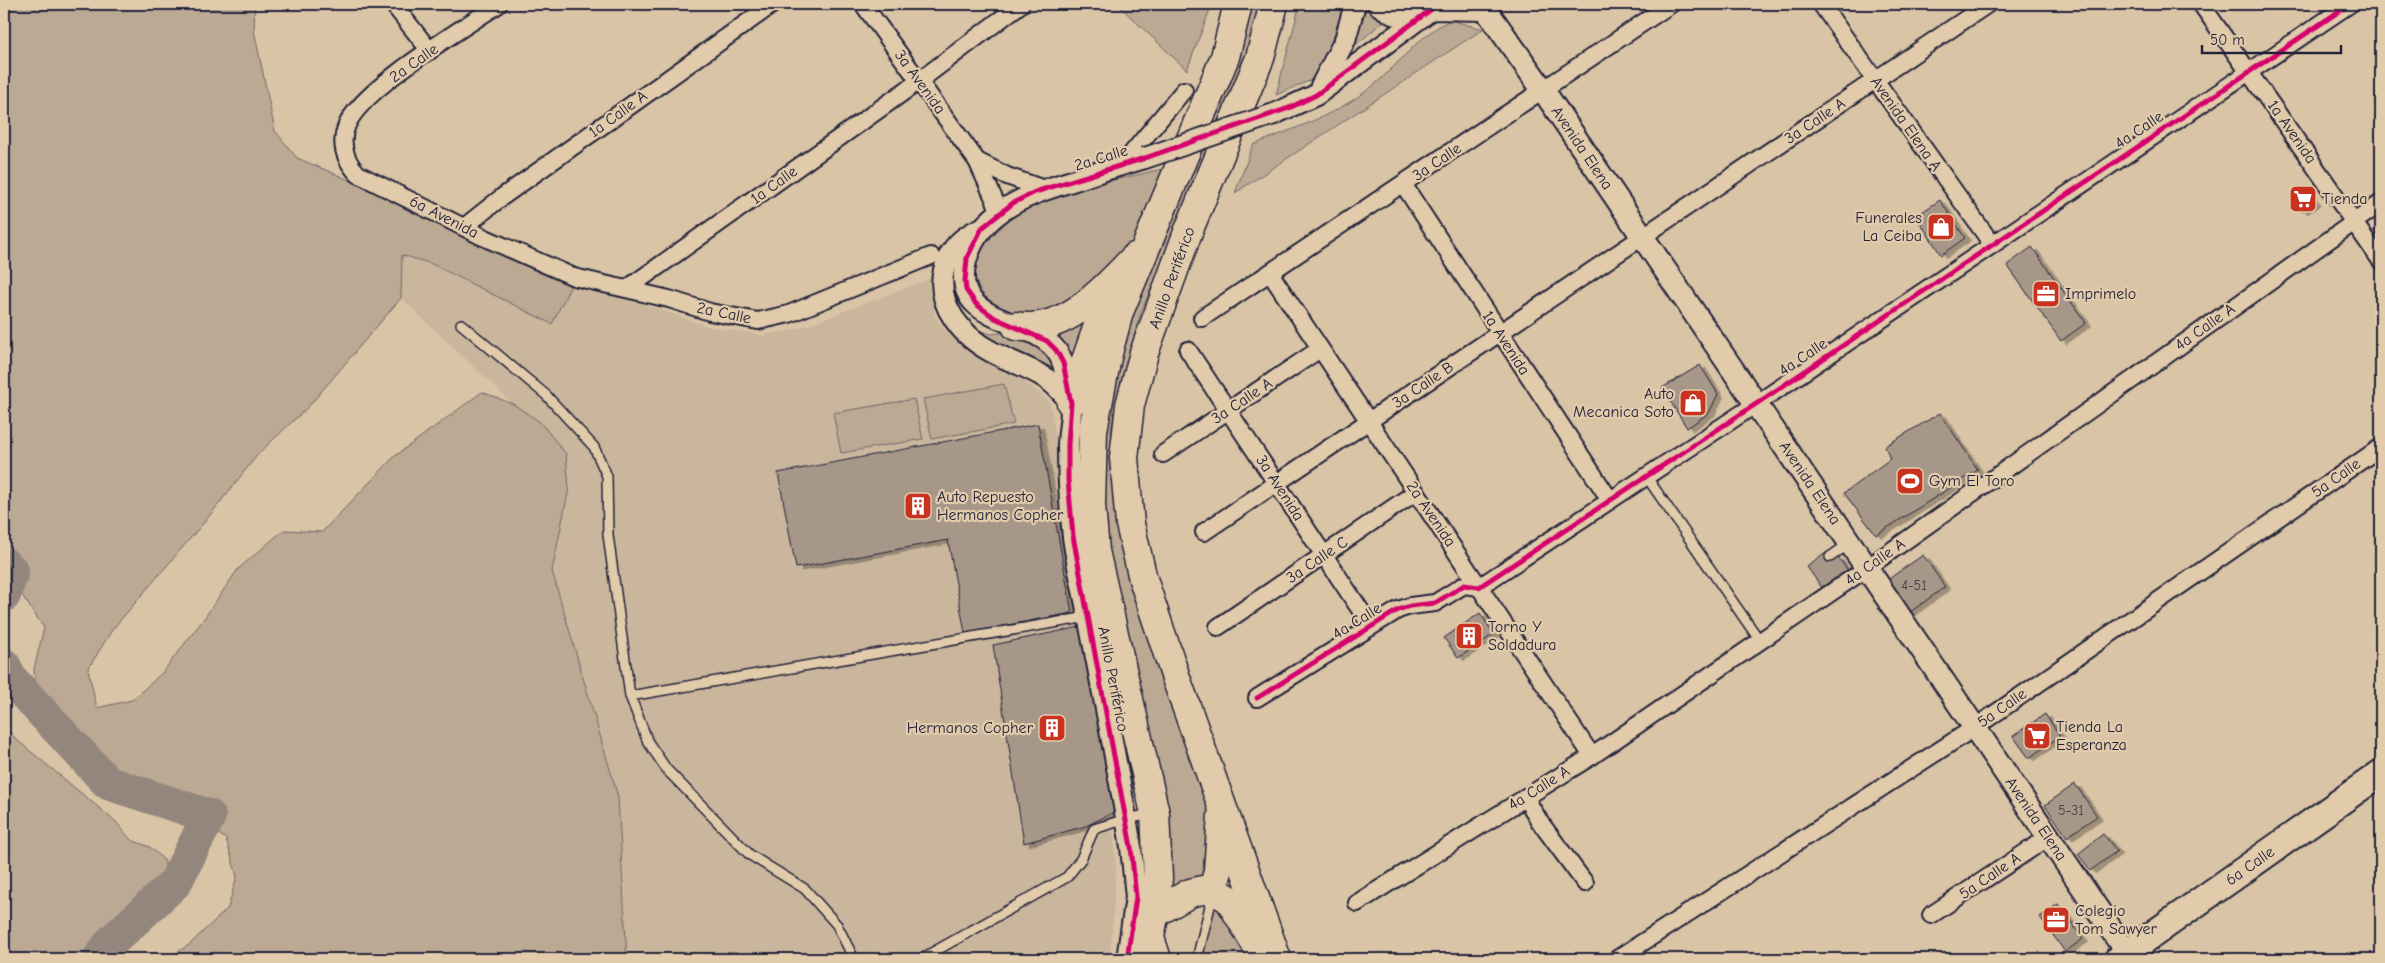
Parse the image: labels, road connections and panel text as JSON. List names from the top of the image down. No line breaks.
{"streets":{"highway":["Anillo Periférico"],"main road":["Avenida Elena","6a Calle"],"street":["2a Calle","3a Avenida","1a Calle A","3a Calle A","Avenida Elena A","4a Calle","1a Avenida","3a Calle","1a Calle","6a Avenida","4a Calle A","3a Calle B","5a Calle","2a Avenida","3a Calle C","5a Calle A"]},"crossings":[["2a Calle","3a Avenida"],["2a Calle","Avenida Elena"],["2a Calle","1a Calle"],["2a Calle","6a Avenida"],["2a Calle","Anillo Periférico"],["3a Avenida","3a Calle A"],["3a Avenida","4a Calle"],["3a Avenida","1a Calle"],["3a Avenida","3a Calle B"],["3a Avenida","3a Calle C"],["1a Calle A","6a Avenida"],["3a Calle A","Avenida Elena A"],["3a Calle A","Avenida Elena"],["3a Calle A","3a Calle B"],["3a Calle A","2a Avenida"],["Avenida Elena A","4a Calle"],["4a Calle","1a Avenida"],["4a Calle","Avenida Elena"],["4a Calle","2a Avenida"],["1a Avenida","3a Calle"],["1a Avenida","4a Calle A"],["1a Avenida","3a Calle B"],["Avenida Elena","3a Calle"],["Avenida Elena","4a Calle A"],["Avenida Elena","3a Calle B"],["Avenida Elena","5a Calle"],["Avenida Elena","6a Calle"],["Avenida Elena","5a Calle A"],["3a Calle","2a Avenida"],["1a Calle","6a Avenida"],["4a Calle A","2a Avenida"],["3a Calle B","2a Avenida"],["2a Avenida","3a Calle C"]],"places":{"supermarket":["Tienda","Tienda La Esperanza"],"shop":["Funerales La Ceiba","Auto Mecanica Soto"],"office":["Imprimelo","Colegio Tom Sawyer"],"sports":["Gym El Toro"],"building":["Auto Repuesto Hermanos Copher","Torno Y Soldadura","Hermanos Copher"]},"house_numbers":["4-51","5-31"],"scale_bar":"50 m"}
